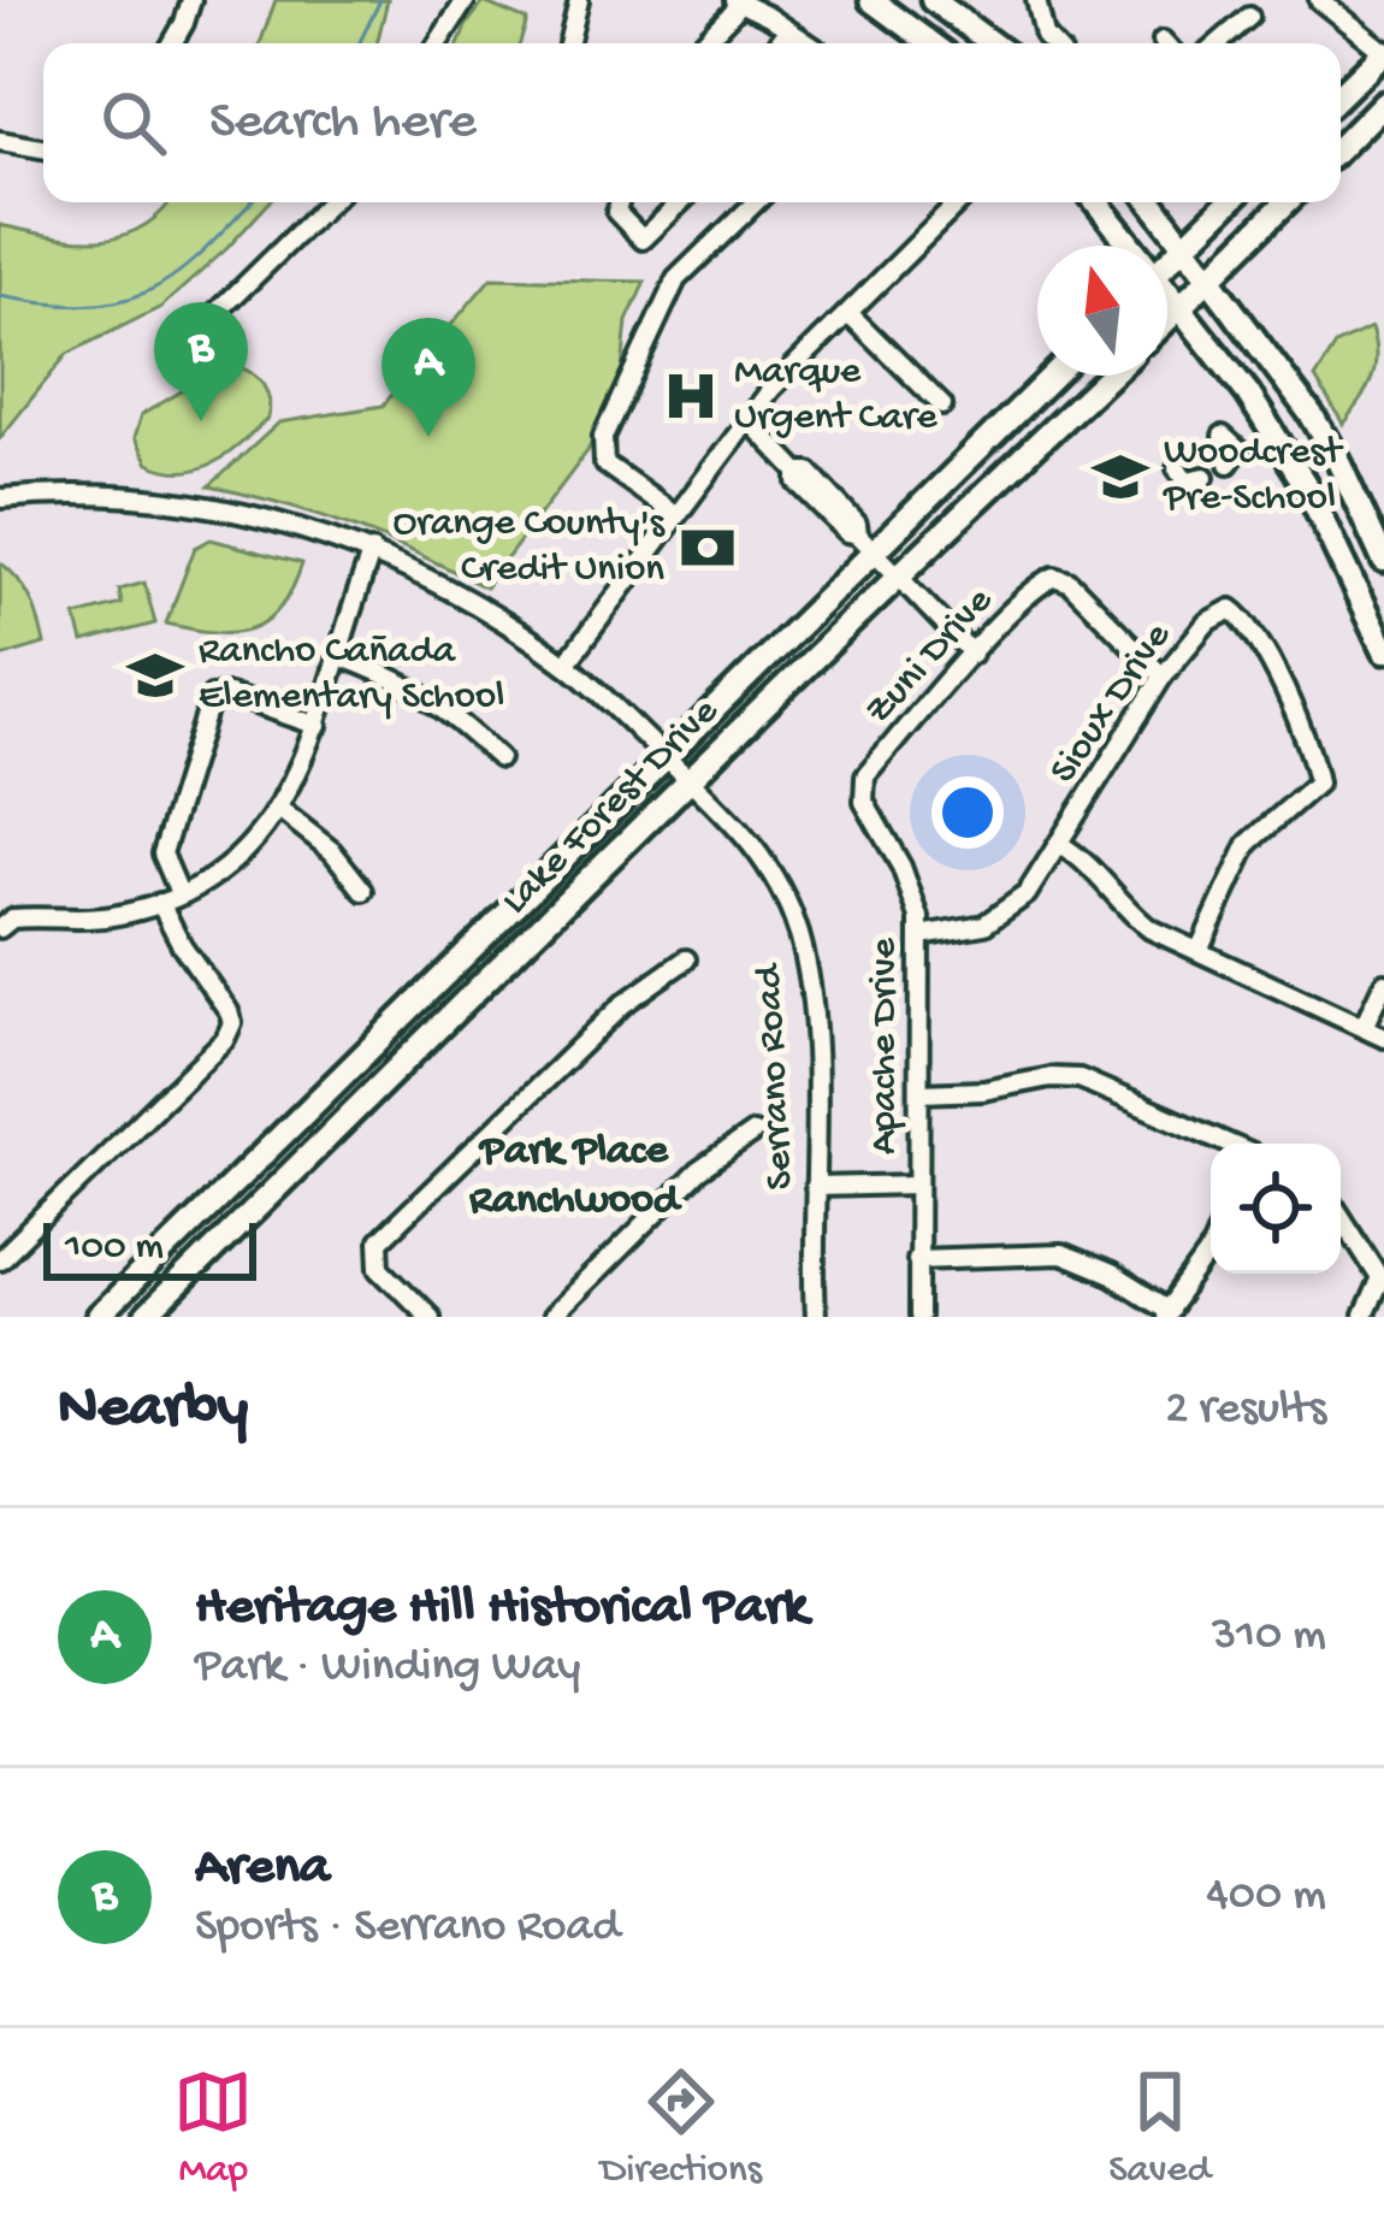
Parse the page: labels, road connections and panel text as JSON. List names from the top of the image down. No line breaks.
{"streets":{"main road":["Lake Forest Drive"],"street":["Zuni Drive","Sioux Drive","Apache Drive","Serrano Road"]},"crossings":[["Zuni Drive","Sioux Drive"],["Zuni Drive","Apache Drive"],["Sioux Drive","Apache Drive"],["Lake Forest Drive","Serrano Road"]],"districts":["Park Place Ranchwood"],"places":{"hospital":["Marque Urgent Care"],"school or university":["Woodcrest Pre-School","Rancho Cañada Elementary School"],"bank":["Orange County's Credit Union"]},"scale_bar":"100 m","north":"top","page":{"search":"Search here","pins":["B","A"],"scale":"100 m","heading":["Nearby","2 results"],"list":[{"mark":"A","name":"Heritage Hill Historical Park","note":"Park · Winding Way","value":"310 m"},{"mark":"B","name":"Arena","note":"Sports · Serrano Road","value":"400 m"}],"nav":["Map","Directions","Saved"]}}
